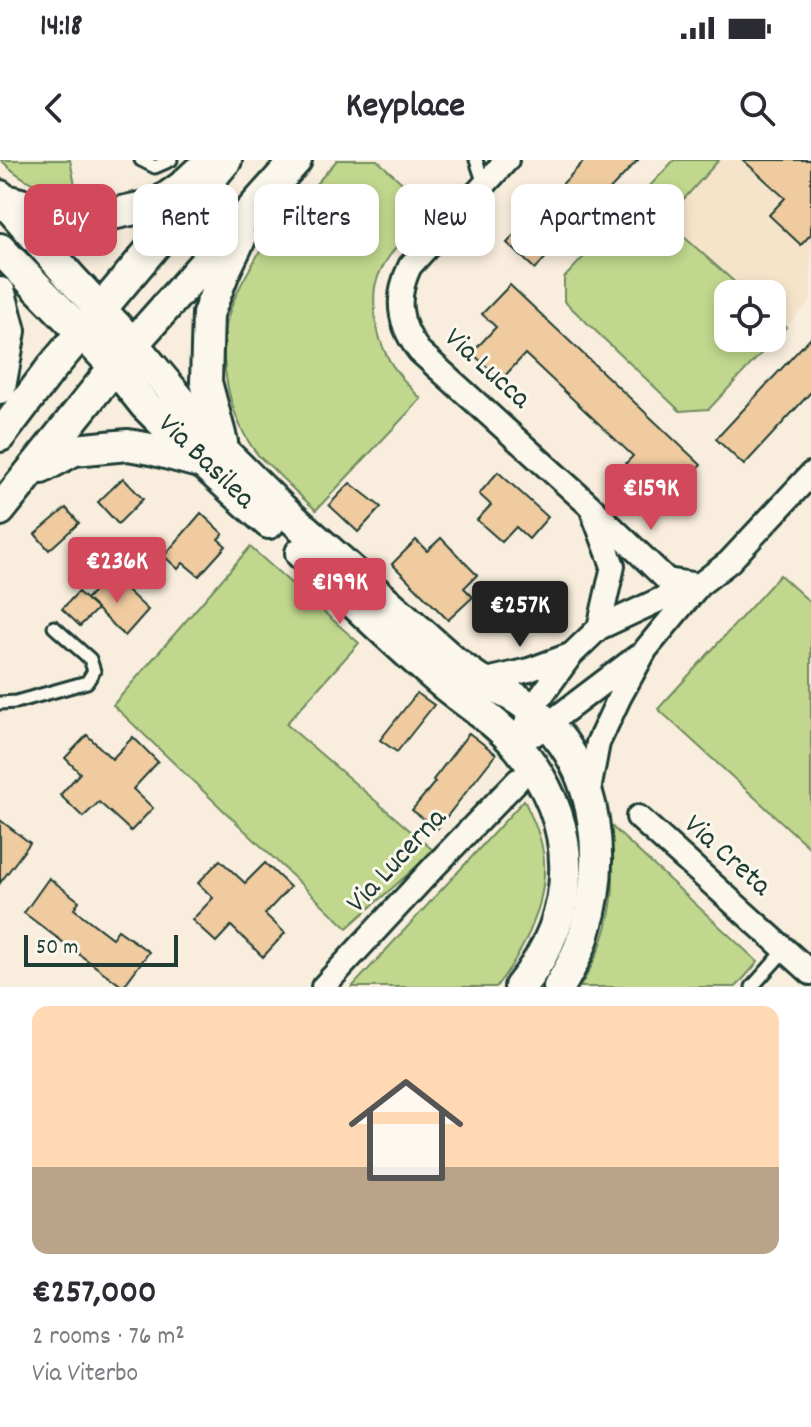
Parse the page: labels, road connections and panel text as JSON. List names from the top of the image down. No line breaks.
{"streets":{"main road":["Via Basilea"],"street":["Via Lucca","Via Creta","Via Lucerna"]},"scale_bar":"50 m","page":{"status":"14:18","header":"Keyplace","chip":["Buy","Rent","Filters","New","Apartment"],"price":["€159K","€236K","€199K","€257K"],"scale":"50 m","list":[{"name":"€257,000","note":"2 rooms · 76 m² · Via Viterbo"}]}}
